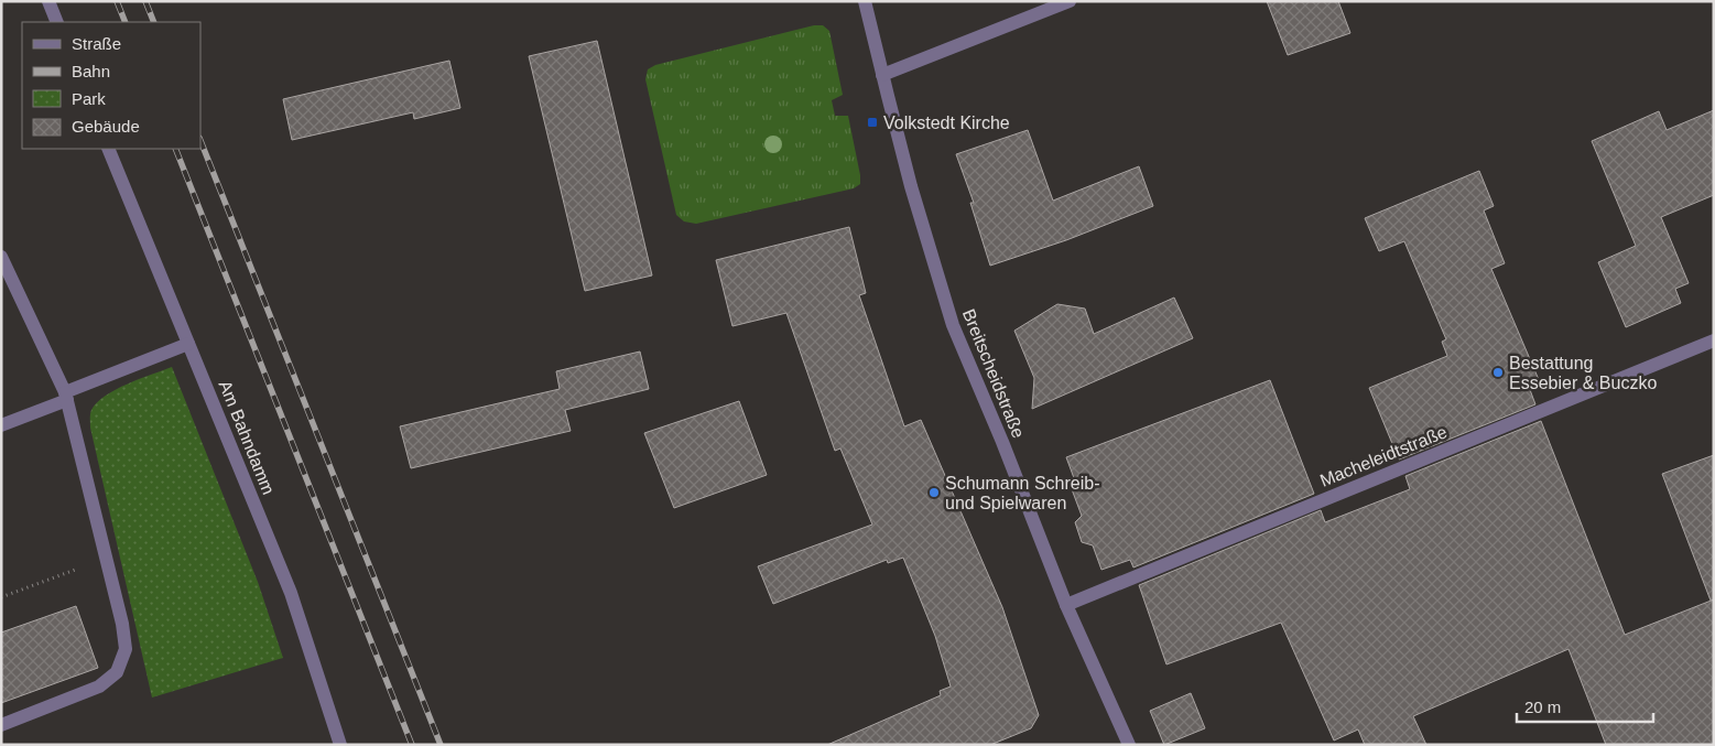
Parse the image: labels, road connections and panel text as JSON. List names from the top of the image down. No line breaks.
{"streets":{"street":["Breitscheidstraße","Am Bahndamm","Macheleidtstraße"]},"crossings":[["Breitscheidstraße","Macheleidtstraße"]],"places":{"transit":["Volkstedt Kirche"],"other":["Bestattung Essebier & Buczko","Schumann Schreib- und Spielwaren"]},"legend":["Straße","Bahn","Park","Gebäude"],"scale_bar":"20 m"}
